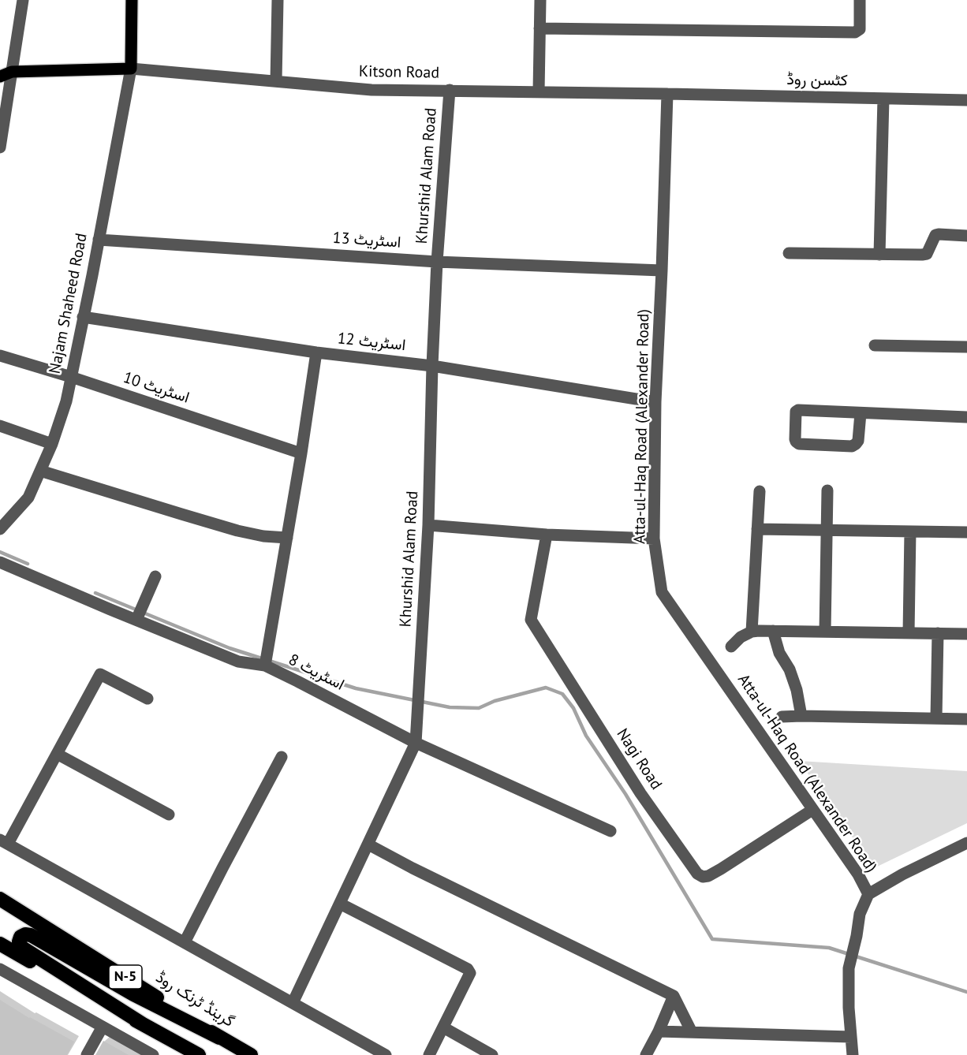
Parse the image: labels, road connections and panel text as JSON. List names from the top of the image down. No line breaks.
{"streets":{"highway":["N-5","گرینڈ ٹرنک روڈ"],"street":["Kitson Road","کٹسن روڈ","Khurshid Alam Road","اسٹریٹ 13","Najam Shaheed Road","اسٹریٹ 12","اسٹریٹ 10","Atta-ul-Haq Road (Alexander Road)","اسٹریٹ 8","Nagi Road"]},"crossings":[["Kitson Road","کٹسن روڈ"],["Kitson Road","Khurshid Alam Road"],["Kitson Road","Najam Shaheed Road"],["Kitson Road","Atta-ul-Haq Road (Alexander Road)"],["کٹسن روڈ","Atta-ul-Haq Road (Alexander Road)"],["Khurshid Alam Road","اسٹریٹ 13"],["Khurshid Alam Road","اسٹریٹ 12"],["Khurshid Alam Road","اسٹریٹ 8"],["اسٹریٹ 13","Najam Shaheed Road"],["اسٹریٹ 13","Atta-ul-Haq Road (Alexander Road)"],["Najam Shaheed Road","اسٹریٹ 12"],["Najam Shaheed Road","اسٹریٹ 10"],["اسٹریٹ 12","Atta-ul-Haq Road (Alexander Road)"],["Atta-ul-Haq Road (Alexander Road)","Nagi Road"]]}
